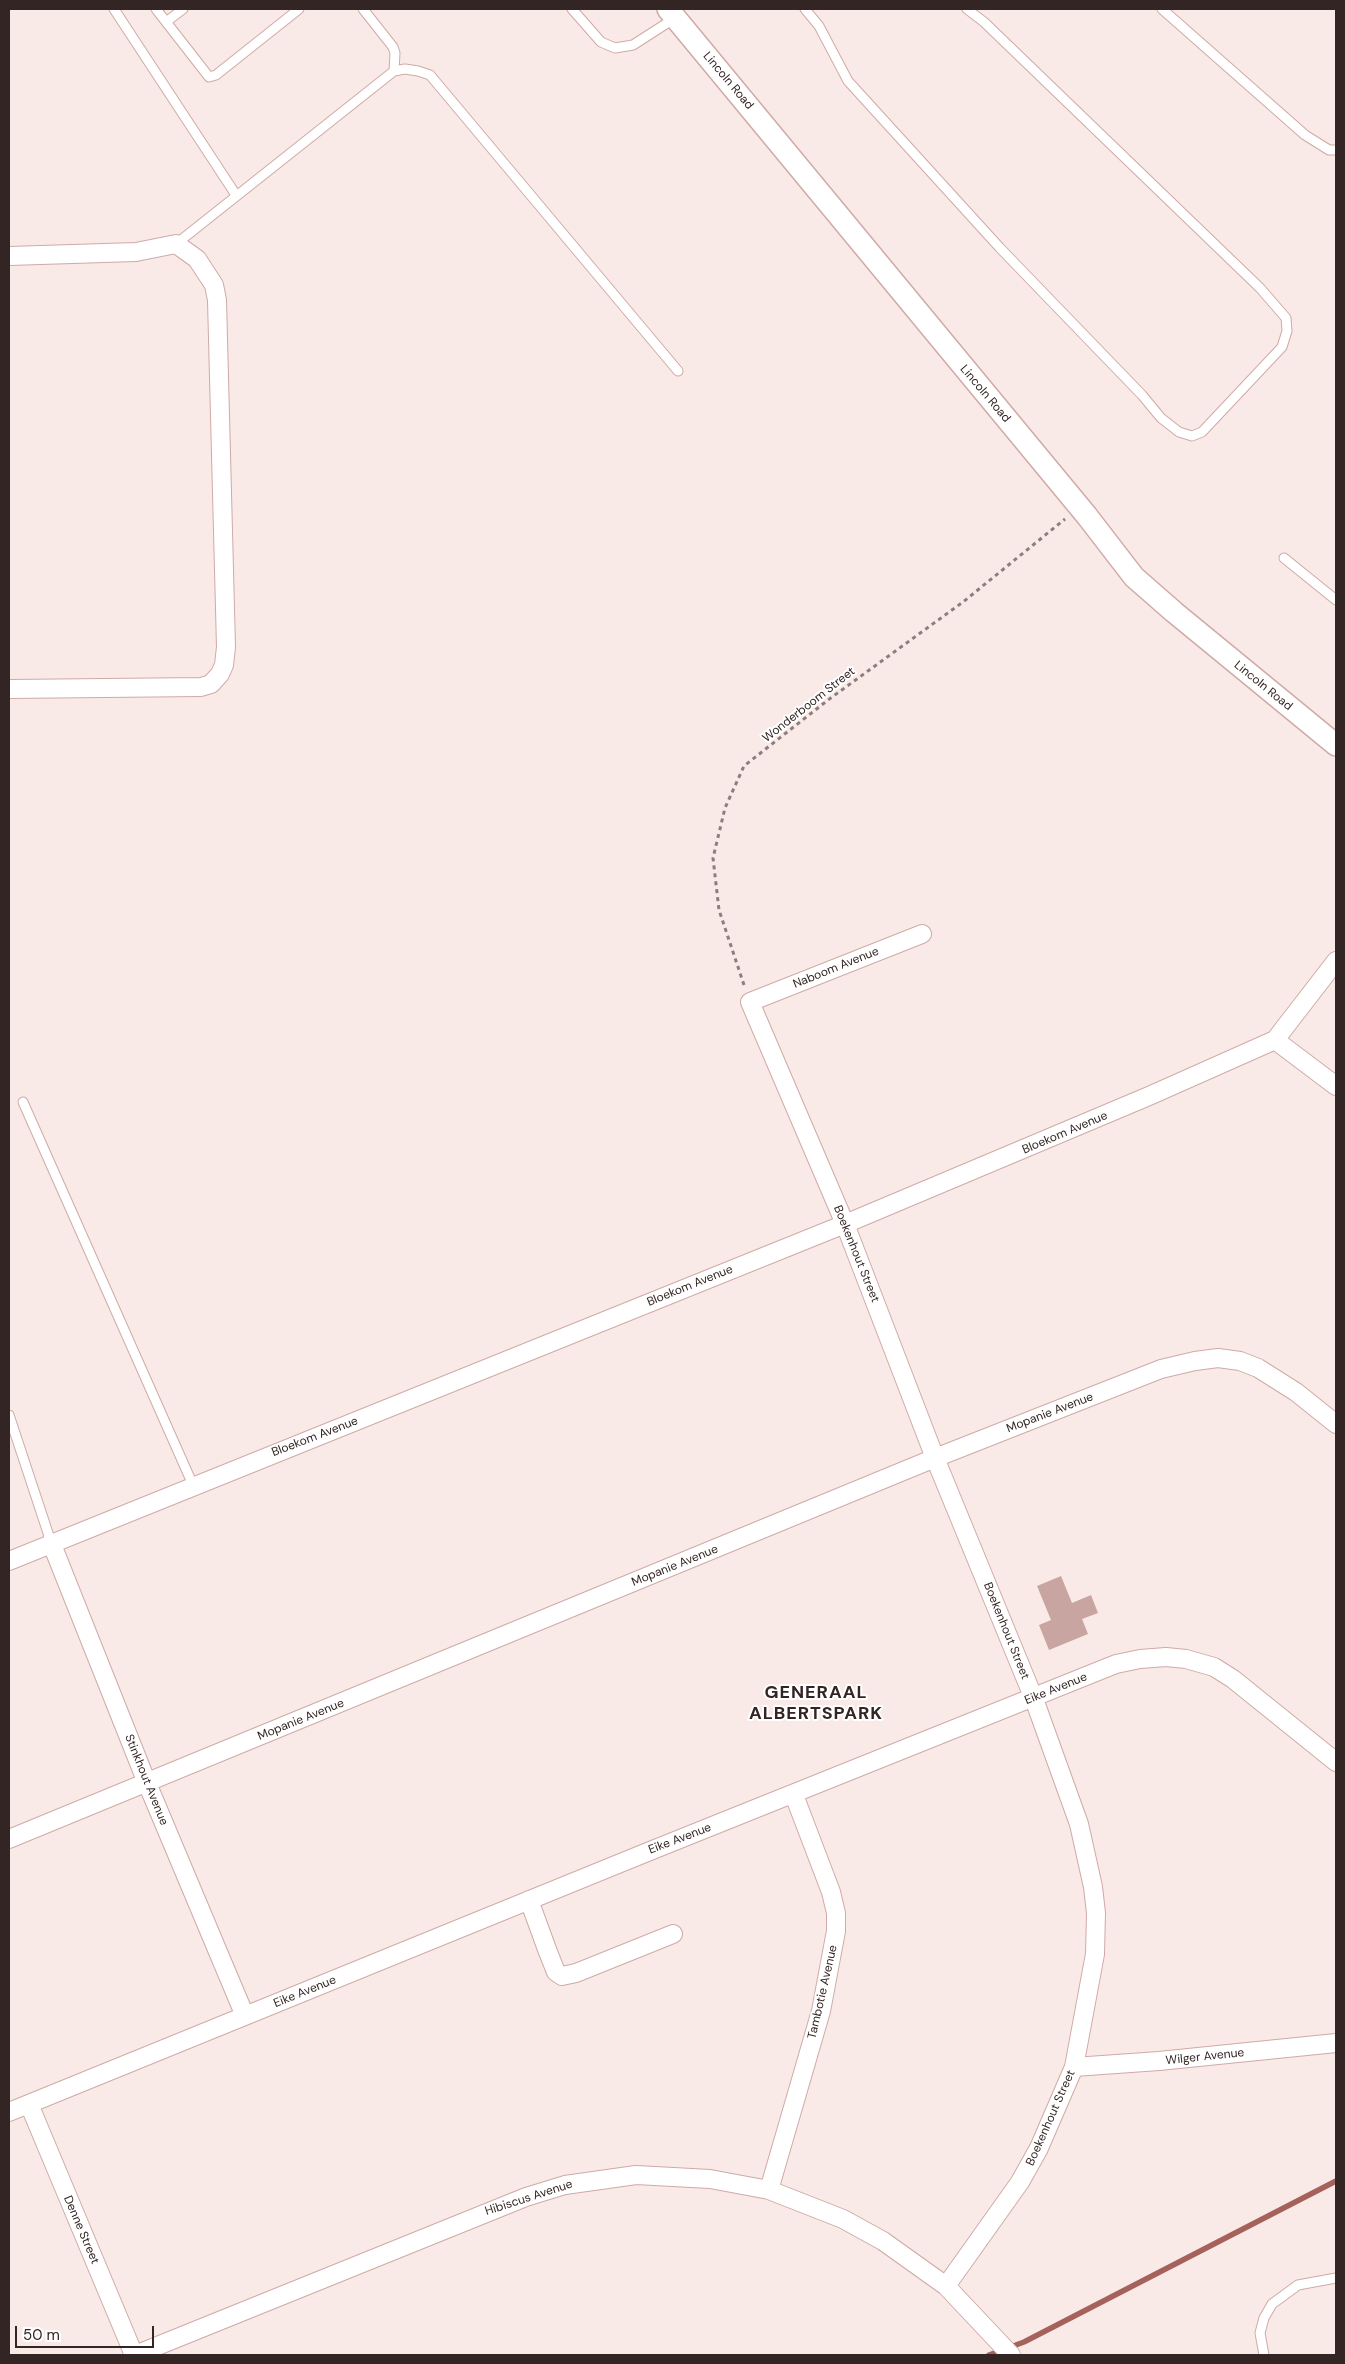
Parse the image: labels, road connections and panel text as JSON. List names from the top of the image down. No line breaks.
{"streets":{"street":["Lincoln Road","Naboom Avenue","Bloekom Avenue","Boekenhout Street","Mopanie Avenue","Eike Avenue","Stinkhout Avenue","Tambotie Avenue","Wilger Avenue","Hibiscus Avenue","Denne Street"],"path":["Wonderboom Street"]},"crossings":[["Lincoln Road","Wonderboom Street"],["Wonderboom Street","Naboom Avenue"],["Wonderboom Street","Boekenhout Street"],["Naboom Avenue","Boekenhout Street"],["Bloekom Avenue","Boekenhout Street"],["Bloekom Avenue","Stinkhout Avenue"],["Boekenhout Street","Mopanie Avenue"],["Boekenhout Street","Eike Avenue"],["Boekenhout Street","Wilger Avenue"],["Boekenhout Street","Hibiscus Avenue"],["Mopanie Avenue","Stinkhout Avenue"],["Eike Avenue","Stinkhout Avenue"],["Eike Avenue","Tambotie Avenue"],["Eike Avenue","Denne Street"],["Tambotie Avenue","Hibiscus Avenue"],["Hibiscus Avenue","Denne Street"]],"districts":["GENERAAL ALBERTSPARK"],"scale_bar":"50 m"}
